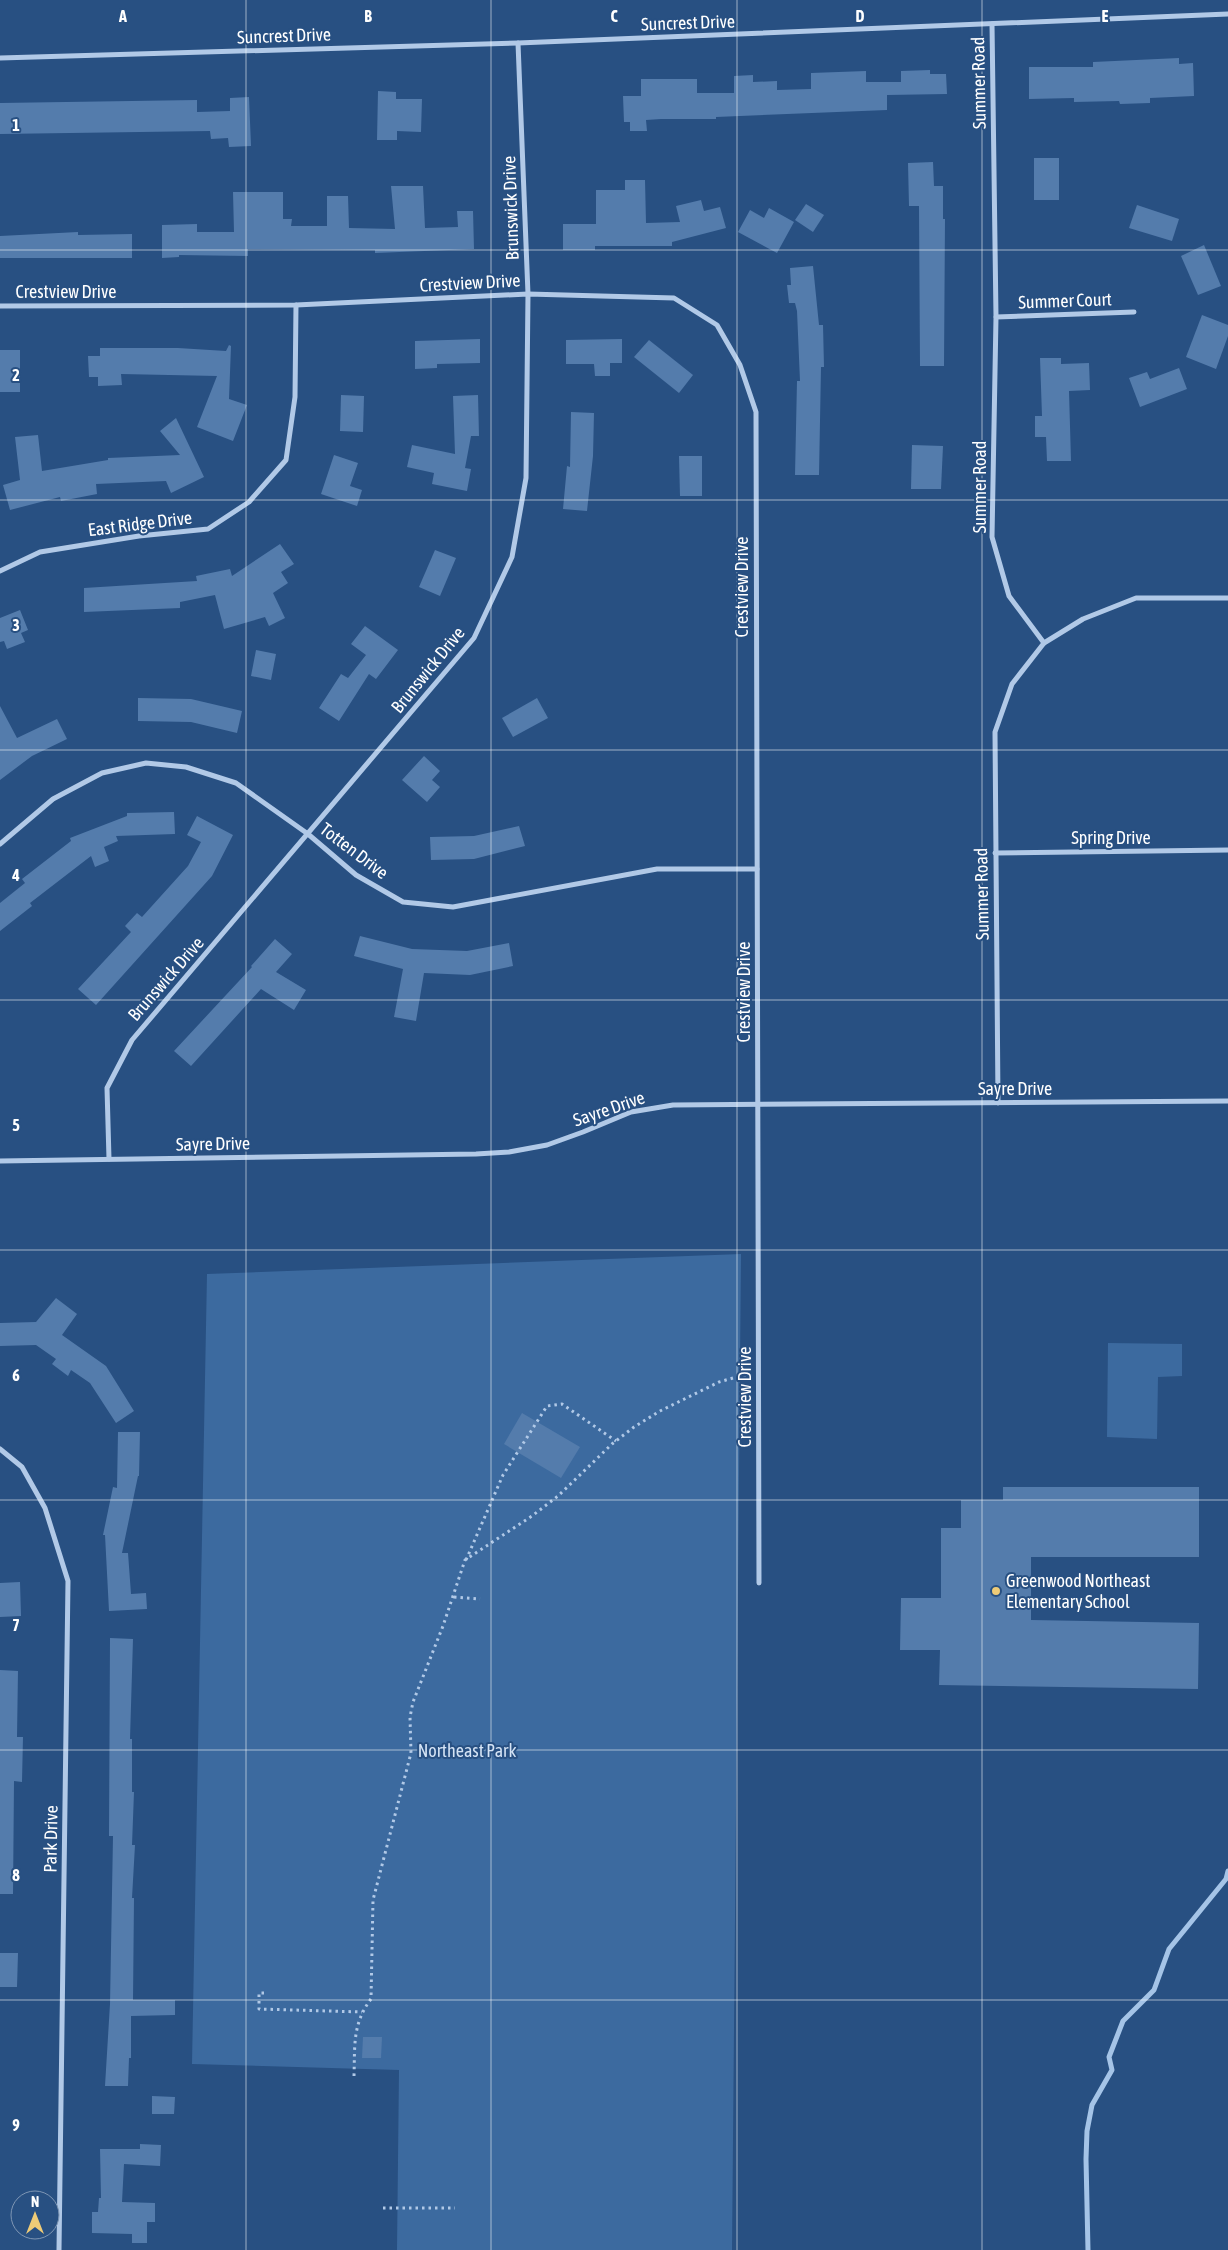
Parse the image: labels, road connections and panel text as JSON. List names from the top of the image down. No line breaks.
{"streets":{"street":["Suncrest Drive","Summer Road","Brunswick Drive","Crestview Drive","Summer Court","East Ridge Drive","Spring Drive","Totten Drive","Sayre Drive","Park Drive"]},"crossings":[["Suncrest Drive","Summer Road"],["Suncrest Drive","Brunswick Drive"],["Summer Road","Summer Court"],["Summer Road","Spring Drive"],["Summer Road","Sayre Drive"],["Brunswick Drive","Crestview Drive"],["Brunswick Drive","Totten Drive"],["Brunswick Drive","Sayre Drive"],["Crestview Drive","East Ridge Drive"],["Crestview Drive","Totten Drive"],["Crestview Drive","Sayre Drive"]],"parks":["Northeast Park"],"places":["Greenwood Northeast Elementary School"],"north":"top","grid":{"columns":["A","B","C","D","E"],"rows":["1","2","3","4","5","6","7","8","9"]}}
